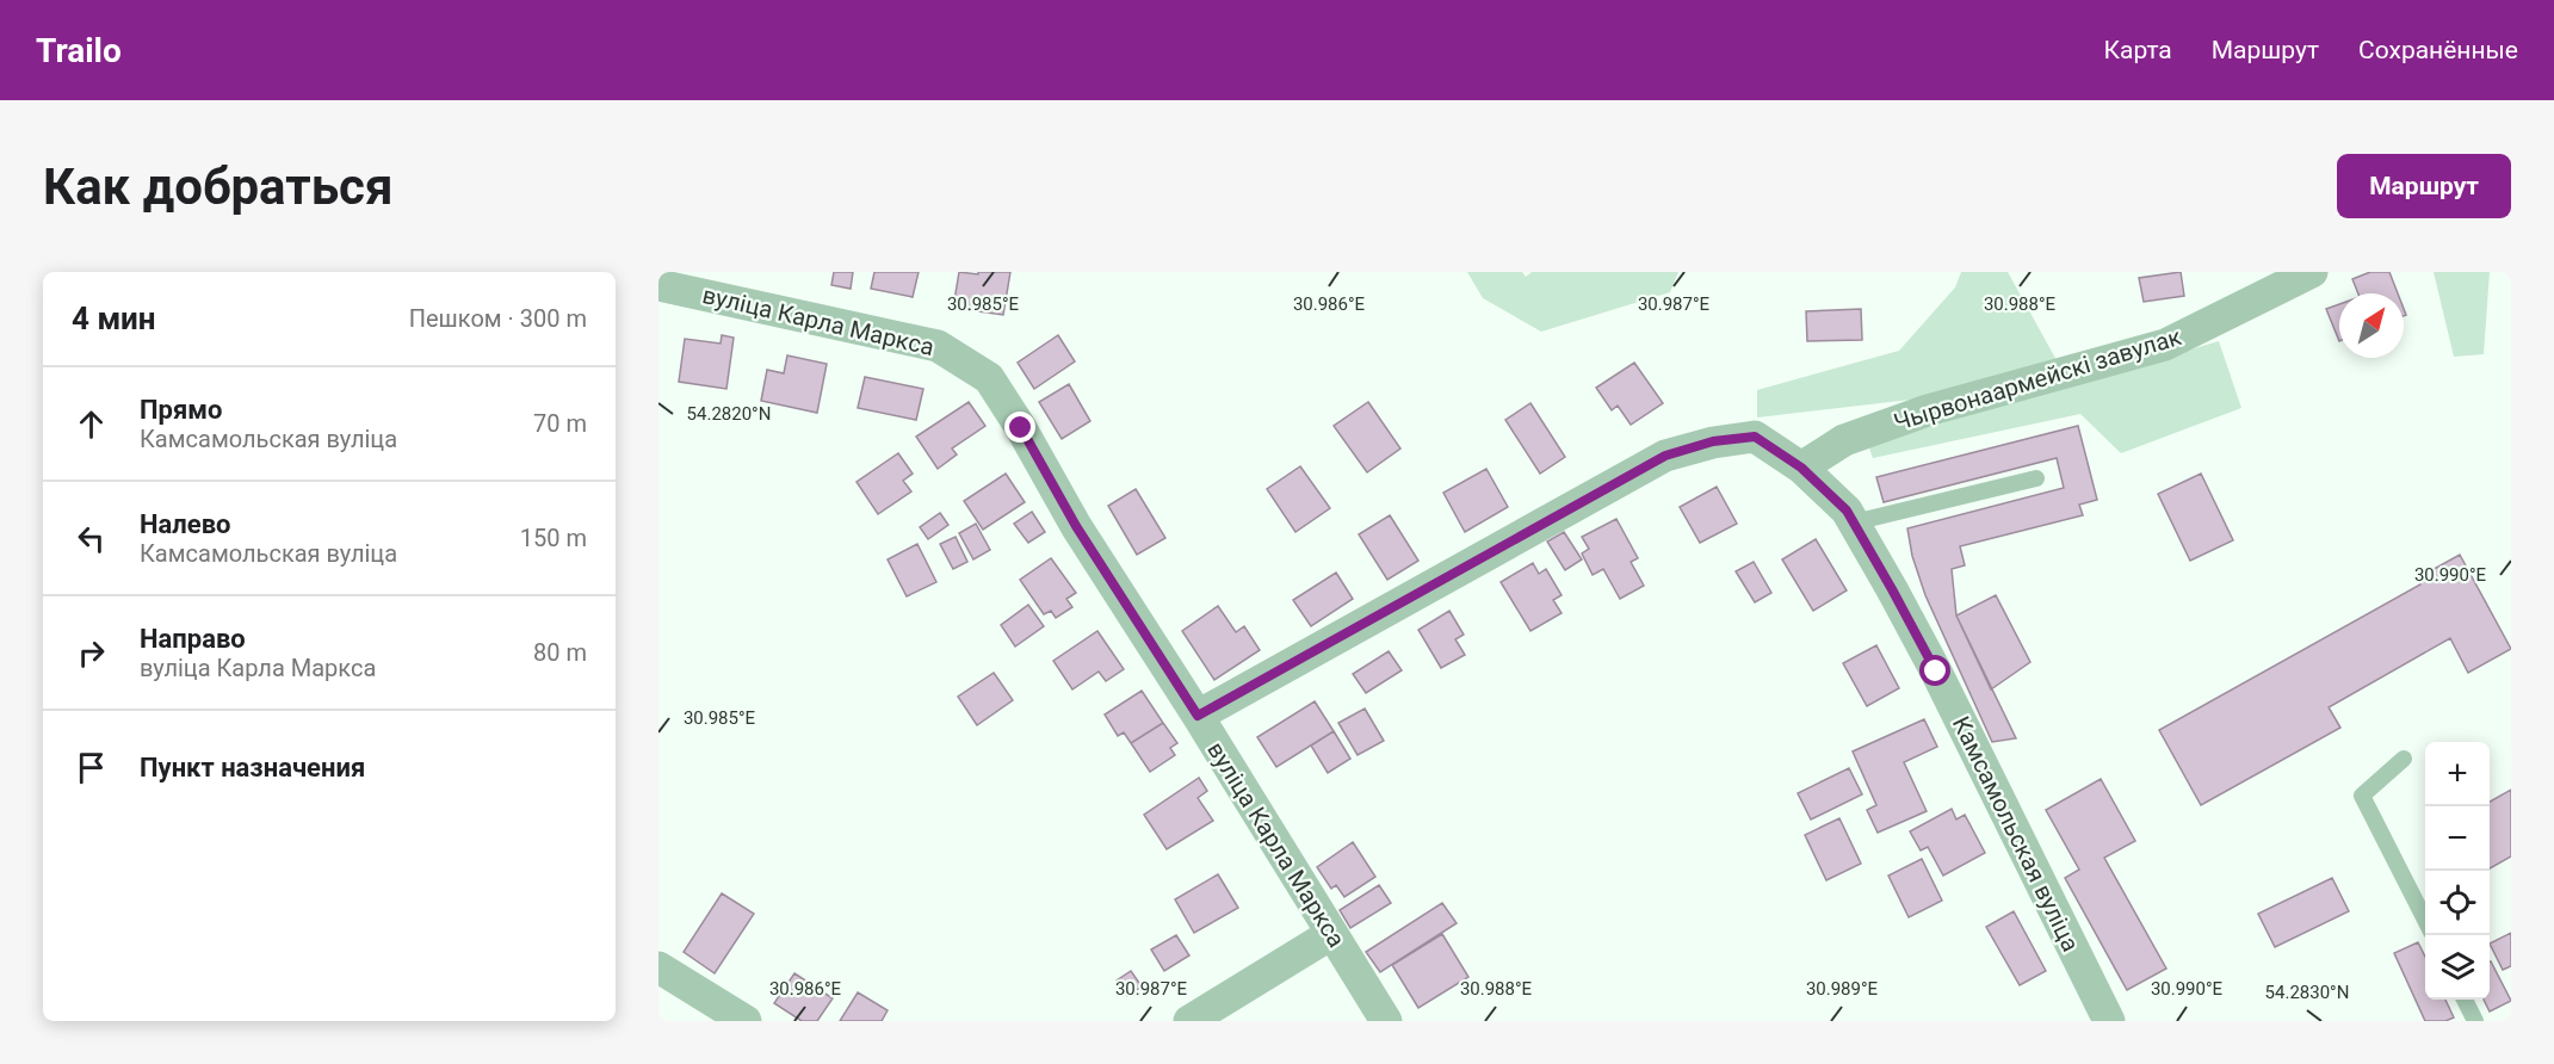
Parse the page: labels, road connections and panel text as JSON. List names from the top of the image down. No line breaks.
{"streets":{"street":["вуліца Карла Маркса","Чырвонаармейскі завулак","Камсамольская вуліца"]},"crossings":[["вуліца Карла Маркса","Камсамольская вуліца"],["Чырвонаармейскі завулак","Камсамольская вуліца"]],"north":"top right","page":{"header":"Trailo","nav":["Карта","Маршрут","Сохранённые"],"buttons":"Маршрут","title":"Как добраться","heading":["4 мин","Пешком · 300 m"],"list":[["Прямо","Камсамольская вуліца","70 m"],["Налево","Камсамольская вуліца","150 m"],["Направо","вуліца Карла Маркса","80 m"],"Пункт назначения"],"map_buttons":["+","−"]},"coordinates":["30.985°E","30.986°E","30.987°E","30.988°E","54.2820°N","30.990°E","30.989°E","54.2830°N"]}
